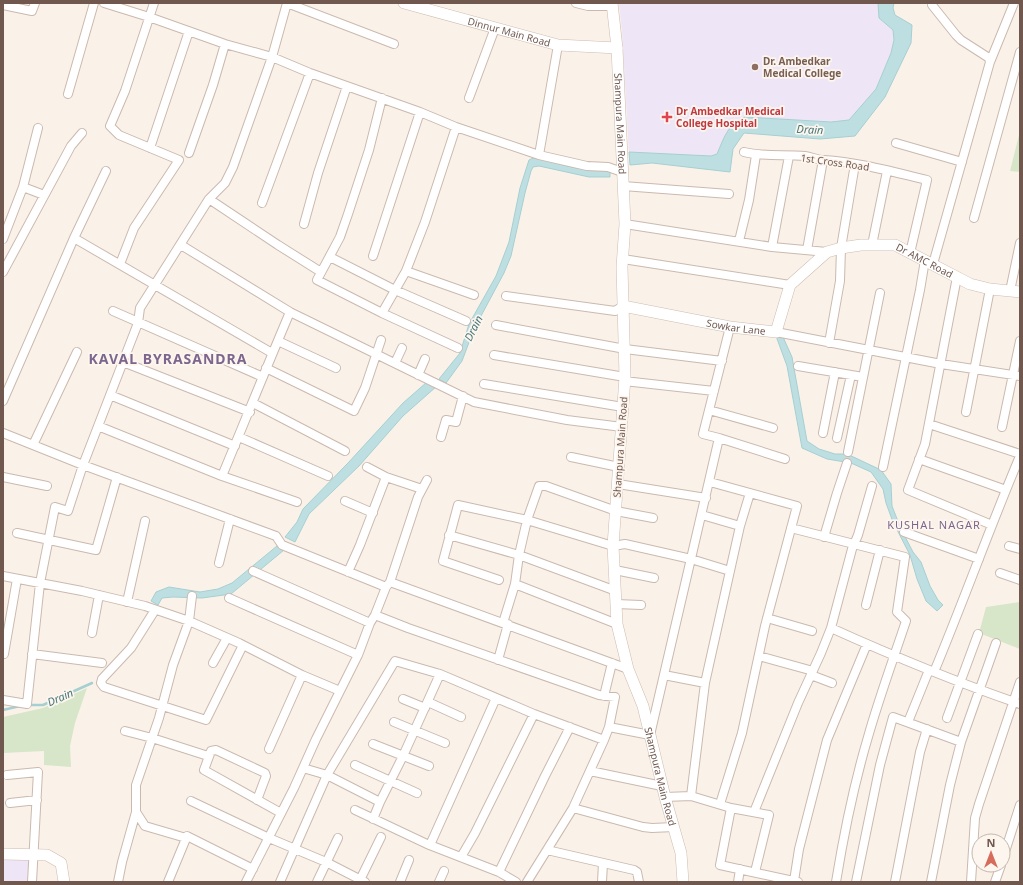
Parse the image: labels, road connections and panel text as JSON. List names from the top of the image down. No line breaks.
{"streets":{"street":["Dinnur Main Road","Shampura Main Road","1st Cross Road","Dr AMC Road","Sowkar Lane"]},"crossings":[["Dinnur Main Road","Shampura Main Road"],["Shampura Main Road","Sowkar Lane"],["1st Cross Road","Dr AMC Road"]],"districts":["KAVAL BYRASANDRA","KUSHAL NAGAR"],"water":["Drain"],"places":{"other":["Dr. Ambedkar Medical College"],"health":["Dr Ambedkar Medical College Hospital"]},"north":"top"}
